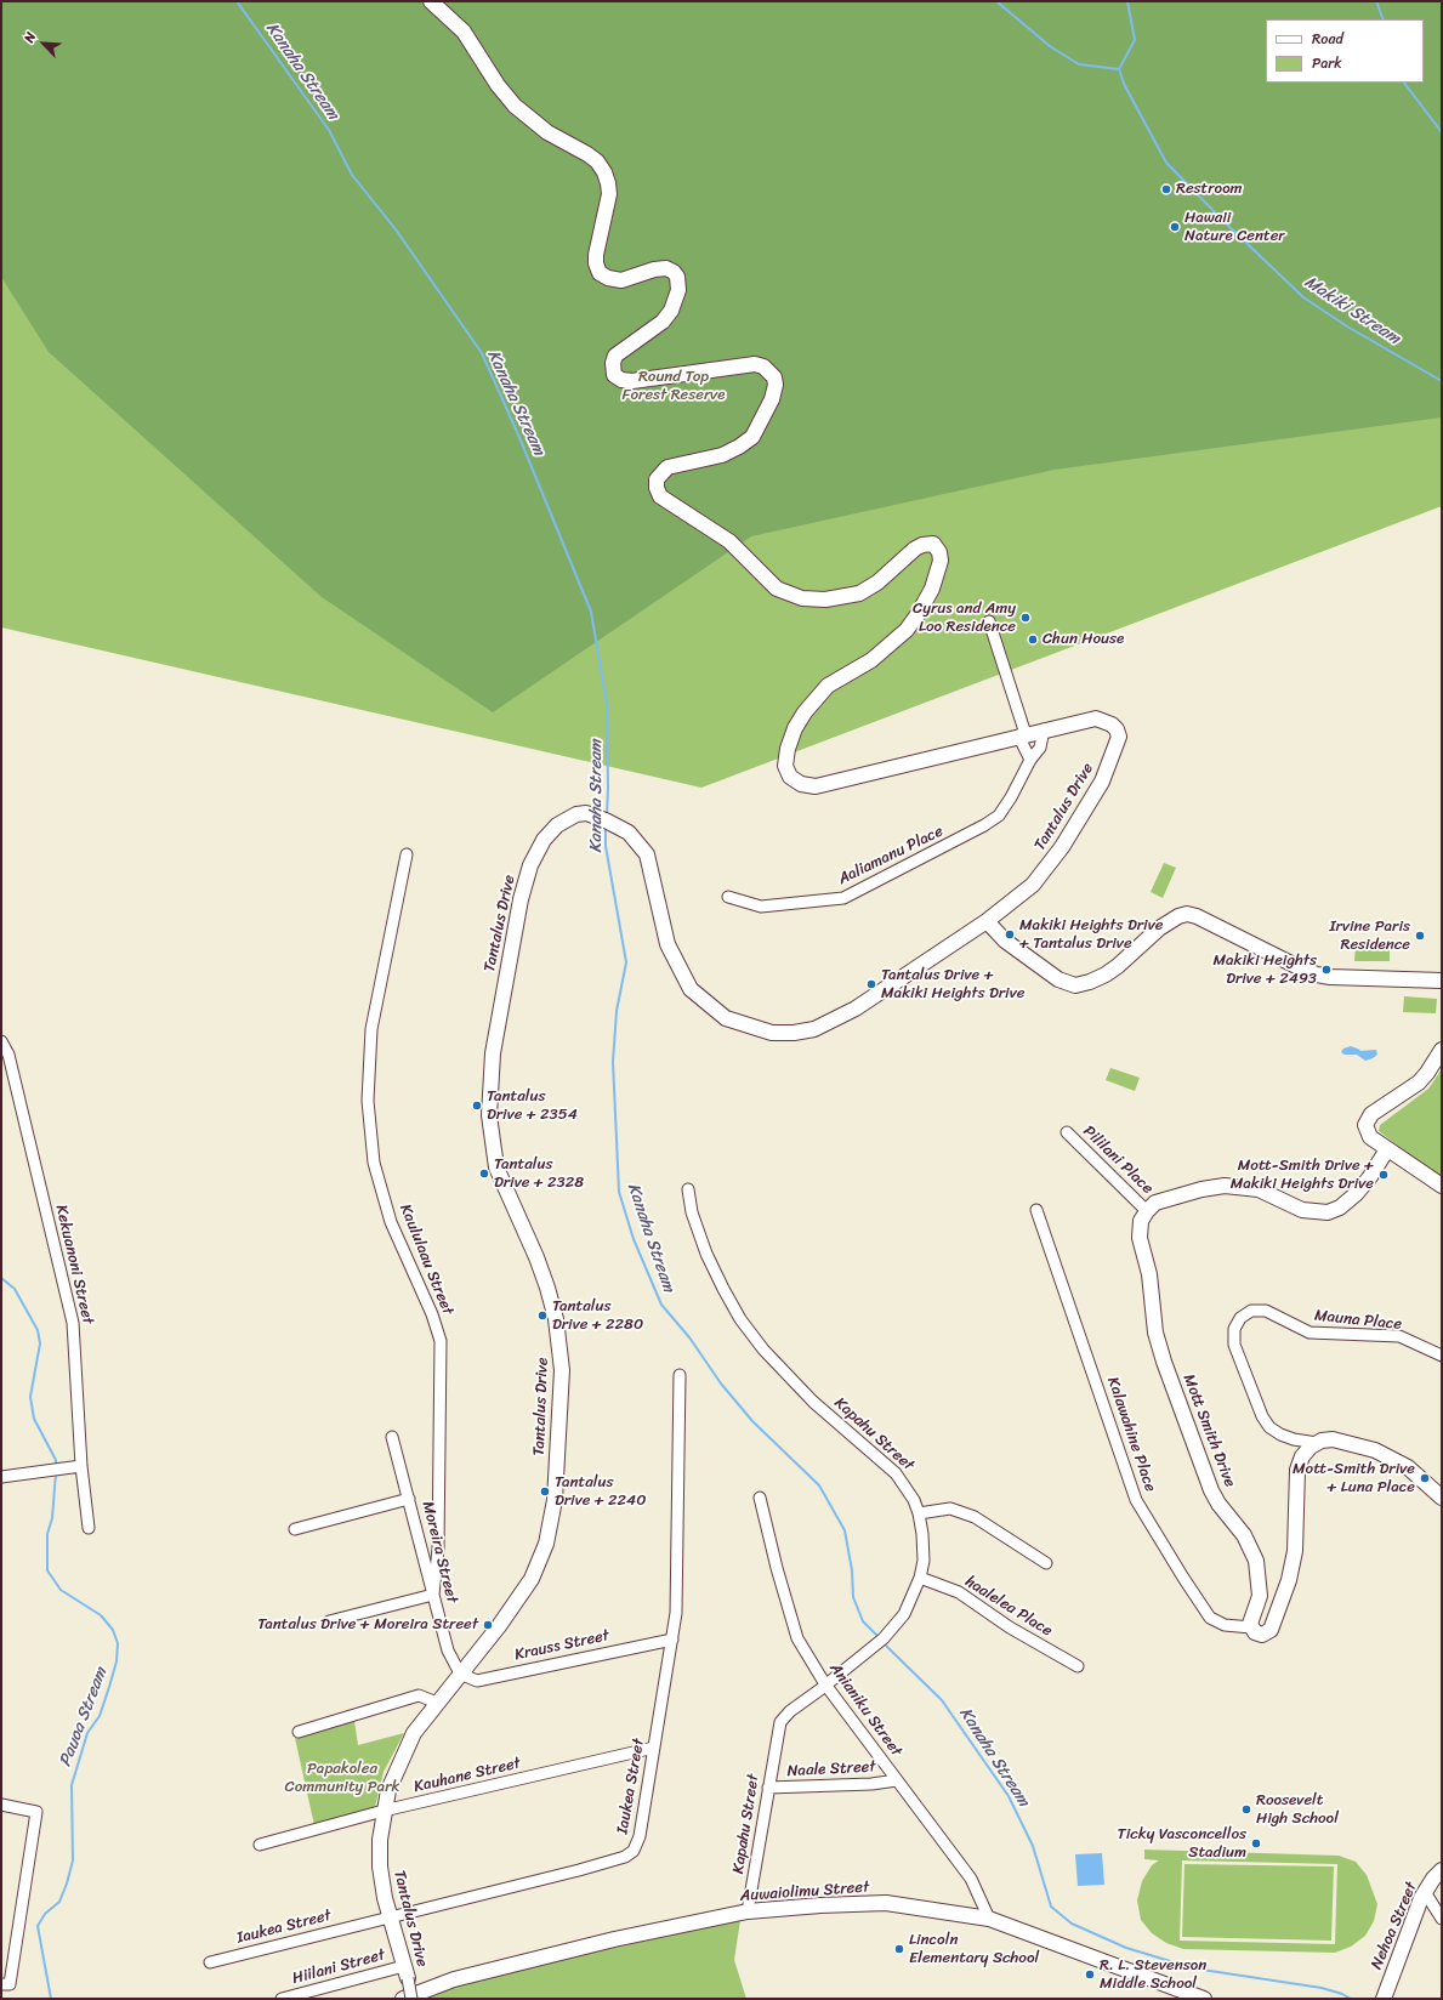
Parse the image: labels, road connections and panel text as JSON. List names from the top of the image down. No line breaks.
{"streets":{"street":["Tantalus Drive","Aaliamanu Place","Pililani Place","Kaululaau Street","Kekuanoni Street","Mauna Place","Mott Smith Drive","Kapahu Street","Kalawahine Place","Moreira Street","haalelea Place","Krauss Street","Anianiku Street","Naale Street","Kauhane Street","Iaukea Street","Auwaiolimu Street","Nehoa Street","Hiilani Street"]},"crossings":[["Tantalus Drive","Aaliamanu Place"],["Tantalus Drive","Moreira Street"],["Tantalus Drive","Krauss Street"],["Tantalus Drive","Kauhane Street"],["Tantalus Drive","Iaukea Street"],["Tantalus Drive","Hiilani Street"],["Pililani Place","Mott Smith Drive"],["Kaululaau Street","Moreira Street"],["Mott Smith Drive","Kalawahine Place"],["Kapahu Street","haalelea Place"],["Kapahu Street","Anianiku Street"],["Kapahu Street","Naale Street"],["Kapahu Street","Auwaiolimu Street"],["Moreira Street","Krauss Street"],["Krauss Street","Iaukea Street"],["Anianiku Street","Naale Street"],["Anianiku Street","Auwaiolimu Street"],["Kauhane Street","Iaukea Street"]],"water":["Kanaha Stream","Makiki Stream","Pauoa Stream"],"parks":["Round Top Forest Reserve","Papakolea Community Park"],"places":["Restroom","Hawaii Nature Center","Cyrus and Amy Loo Residence","Chun House","Makiki Heights Drive + Tantalus Drive","Irvine Paris Residence","Makiki Heights Drive + 2493","Tantalus Drive + Makiki Heights Drive","Tantalus Drive + 2354","Tantalus Drive + 2328","Mott-Smith Drive + Makiki Heights Drive","Tantalus Drive + 2280","Mott-Smith Drive + Luna Place","Tantalus Drive + 2240","Tantalus Drive + Moreira Street","Roosevelt High School","Ticky Vasconcellos Stadium","Lincoln Elementary School","R. L. Stevenson Middle School"],"legend":["Road","Park"],"north":"top left"}
